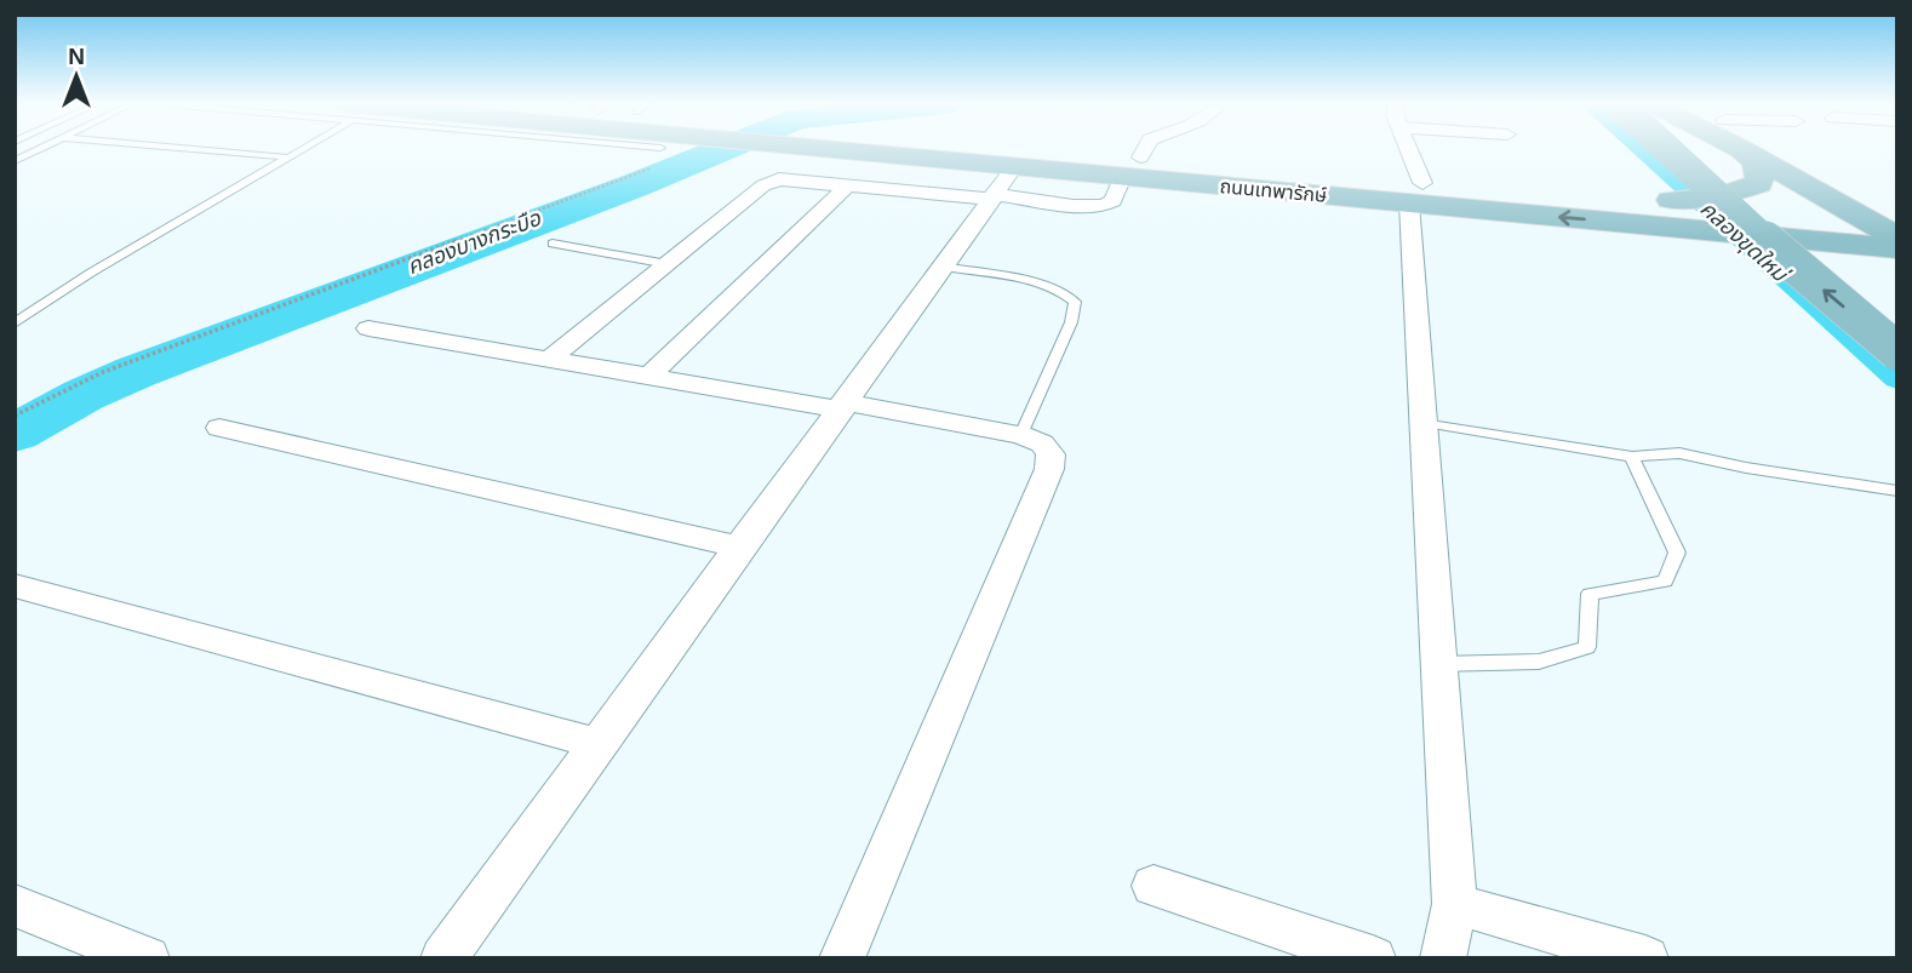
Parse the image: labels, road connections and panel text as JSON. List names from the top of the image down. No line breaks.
{"streets":{"main road":["ถนนเทพารักษ์"]},"water":["คลองขุดใหม่","คลองบางกระบือ"],"north":"top"}
